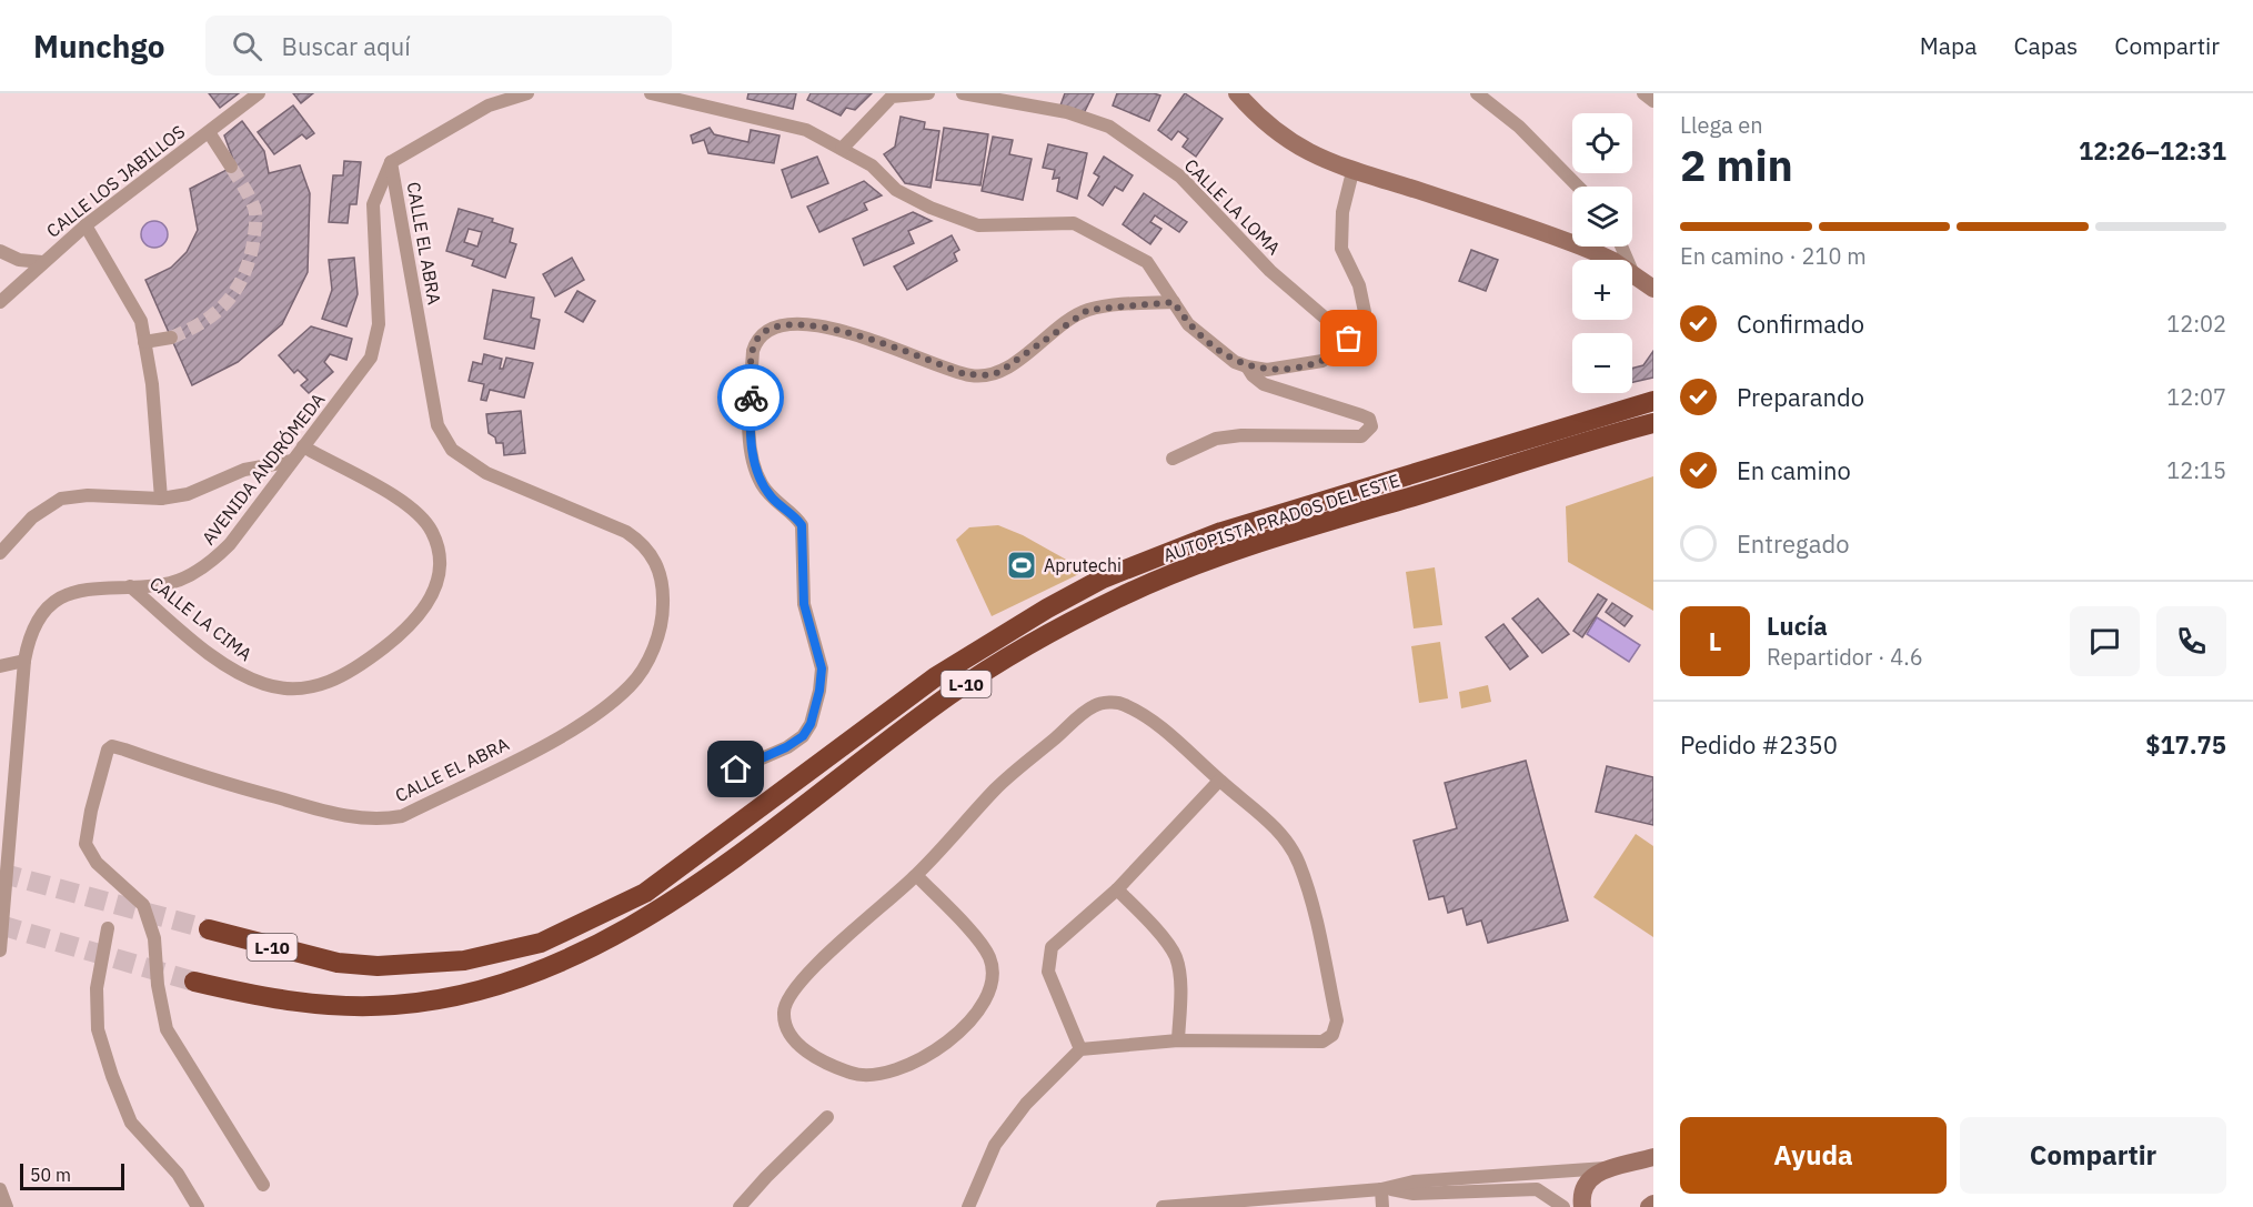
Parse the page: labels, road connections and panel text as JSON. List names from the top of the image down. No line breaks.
{"streets":{"highway":["AUTOPISTA PRADOS DEL ESTE","L-10"],"street":["CALLE LOS JABILLOS","CALLE LA LOMA","CALLE EL ABRA","AVENIDA ANDRÓMEDA","CALLE LA CIMA"]},"crossings":[["CALLE EL ABRA","AVENIDA ANDRÓMEDA"],["AVENIDA ANDRÓMEDA","CALLE LA CIMA"]],"places":{"sports":["Aprutechi"]},"scale_bar":"50 m","page":{"header":"Munchgo","search":"Buscar aquí","nav":["Mapa","Capas","Compartir"],"heading":["2 min","Llega en","12:26–12:31"],"panel":["Lucía","Repartidor · 4.6","Pedido #2350","$17.75"],"map_buttons":["+","−"],"bar":"En camino · 210 m","list":[["Confirmado","12:02"],["Preparando","12:07"],["En camino","12:15"],"Entregado"],"round":"L","buttons":["Ayuda","Compartir"],"scale":"50 m"}}
